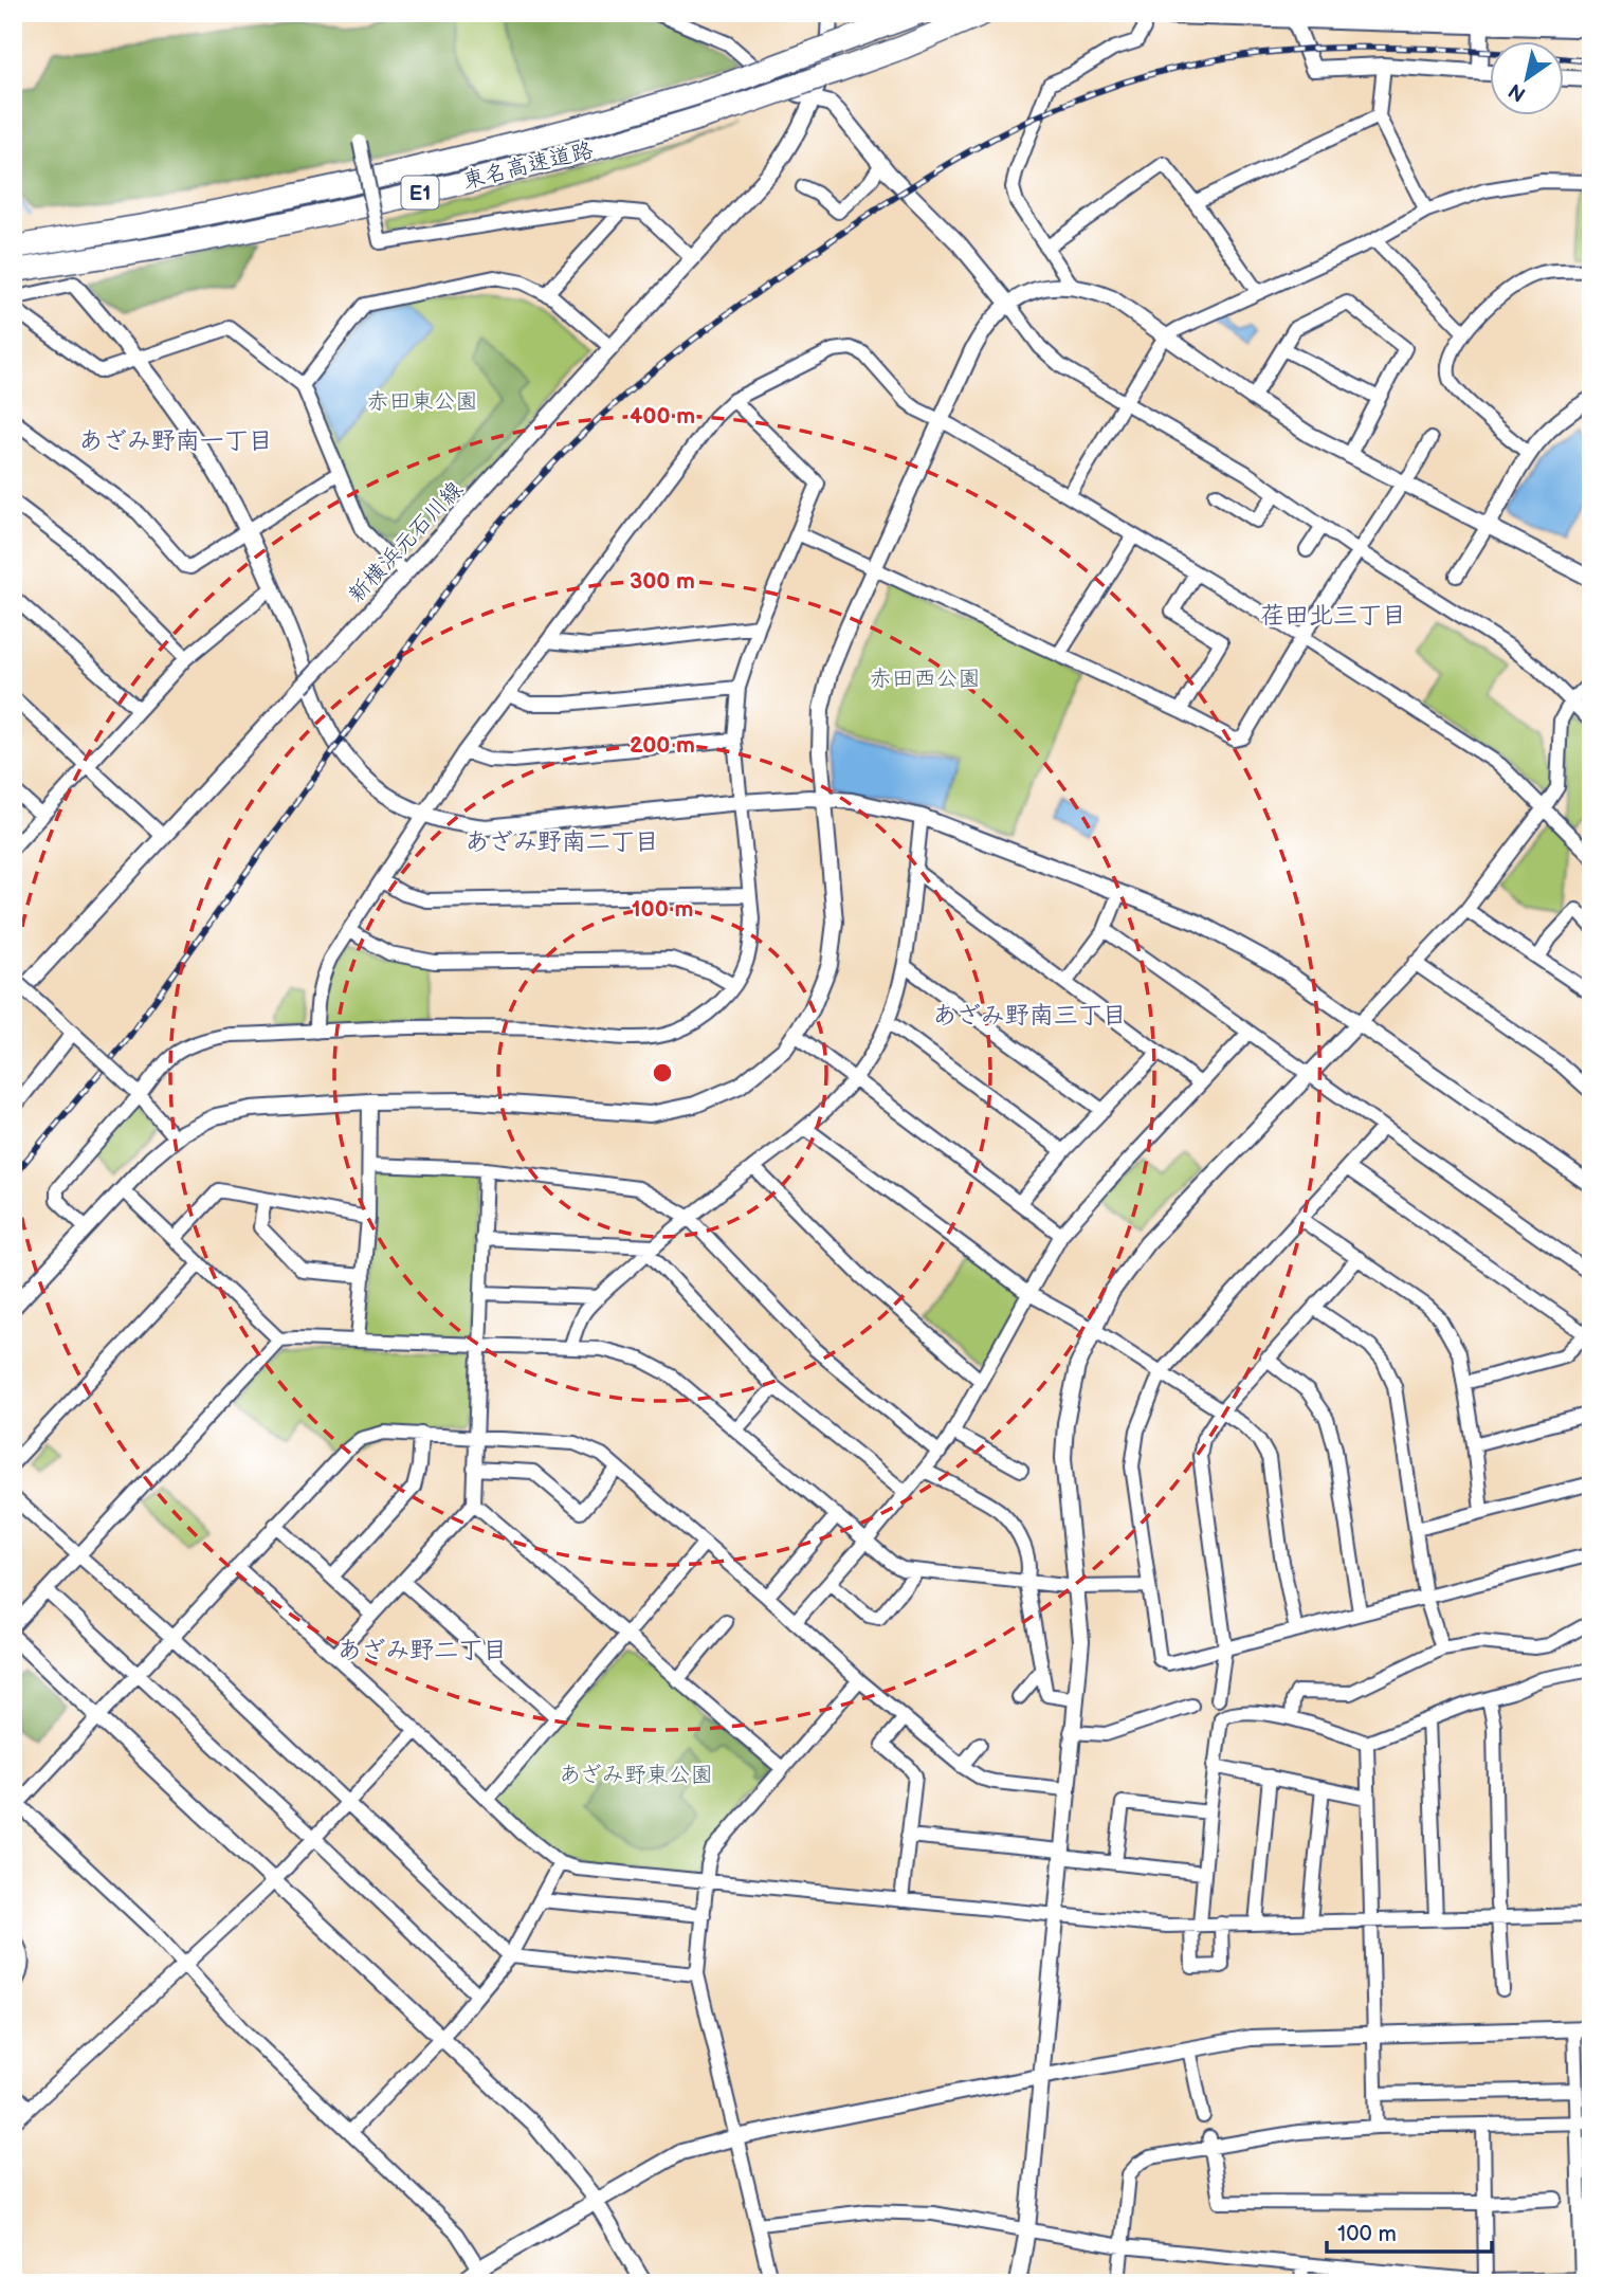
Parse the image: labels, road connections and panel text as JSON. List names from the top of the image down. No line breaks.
{"streets":{"highway":["東名高速道路","E1"],"street":["新横浜元石川線"]},"districts":["あざみ野南一丁目","荏田北三丁目","あざみ野南二丁目","あざみ野南三丁目","あざみ野二丁目"],"parks":["赤田東公園","赤田西公園","あざみ野東公園"],"scale_bar":"100 m","north":"bottom left","rings":["400 m","300 m","200 m","100 m"]}
